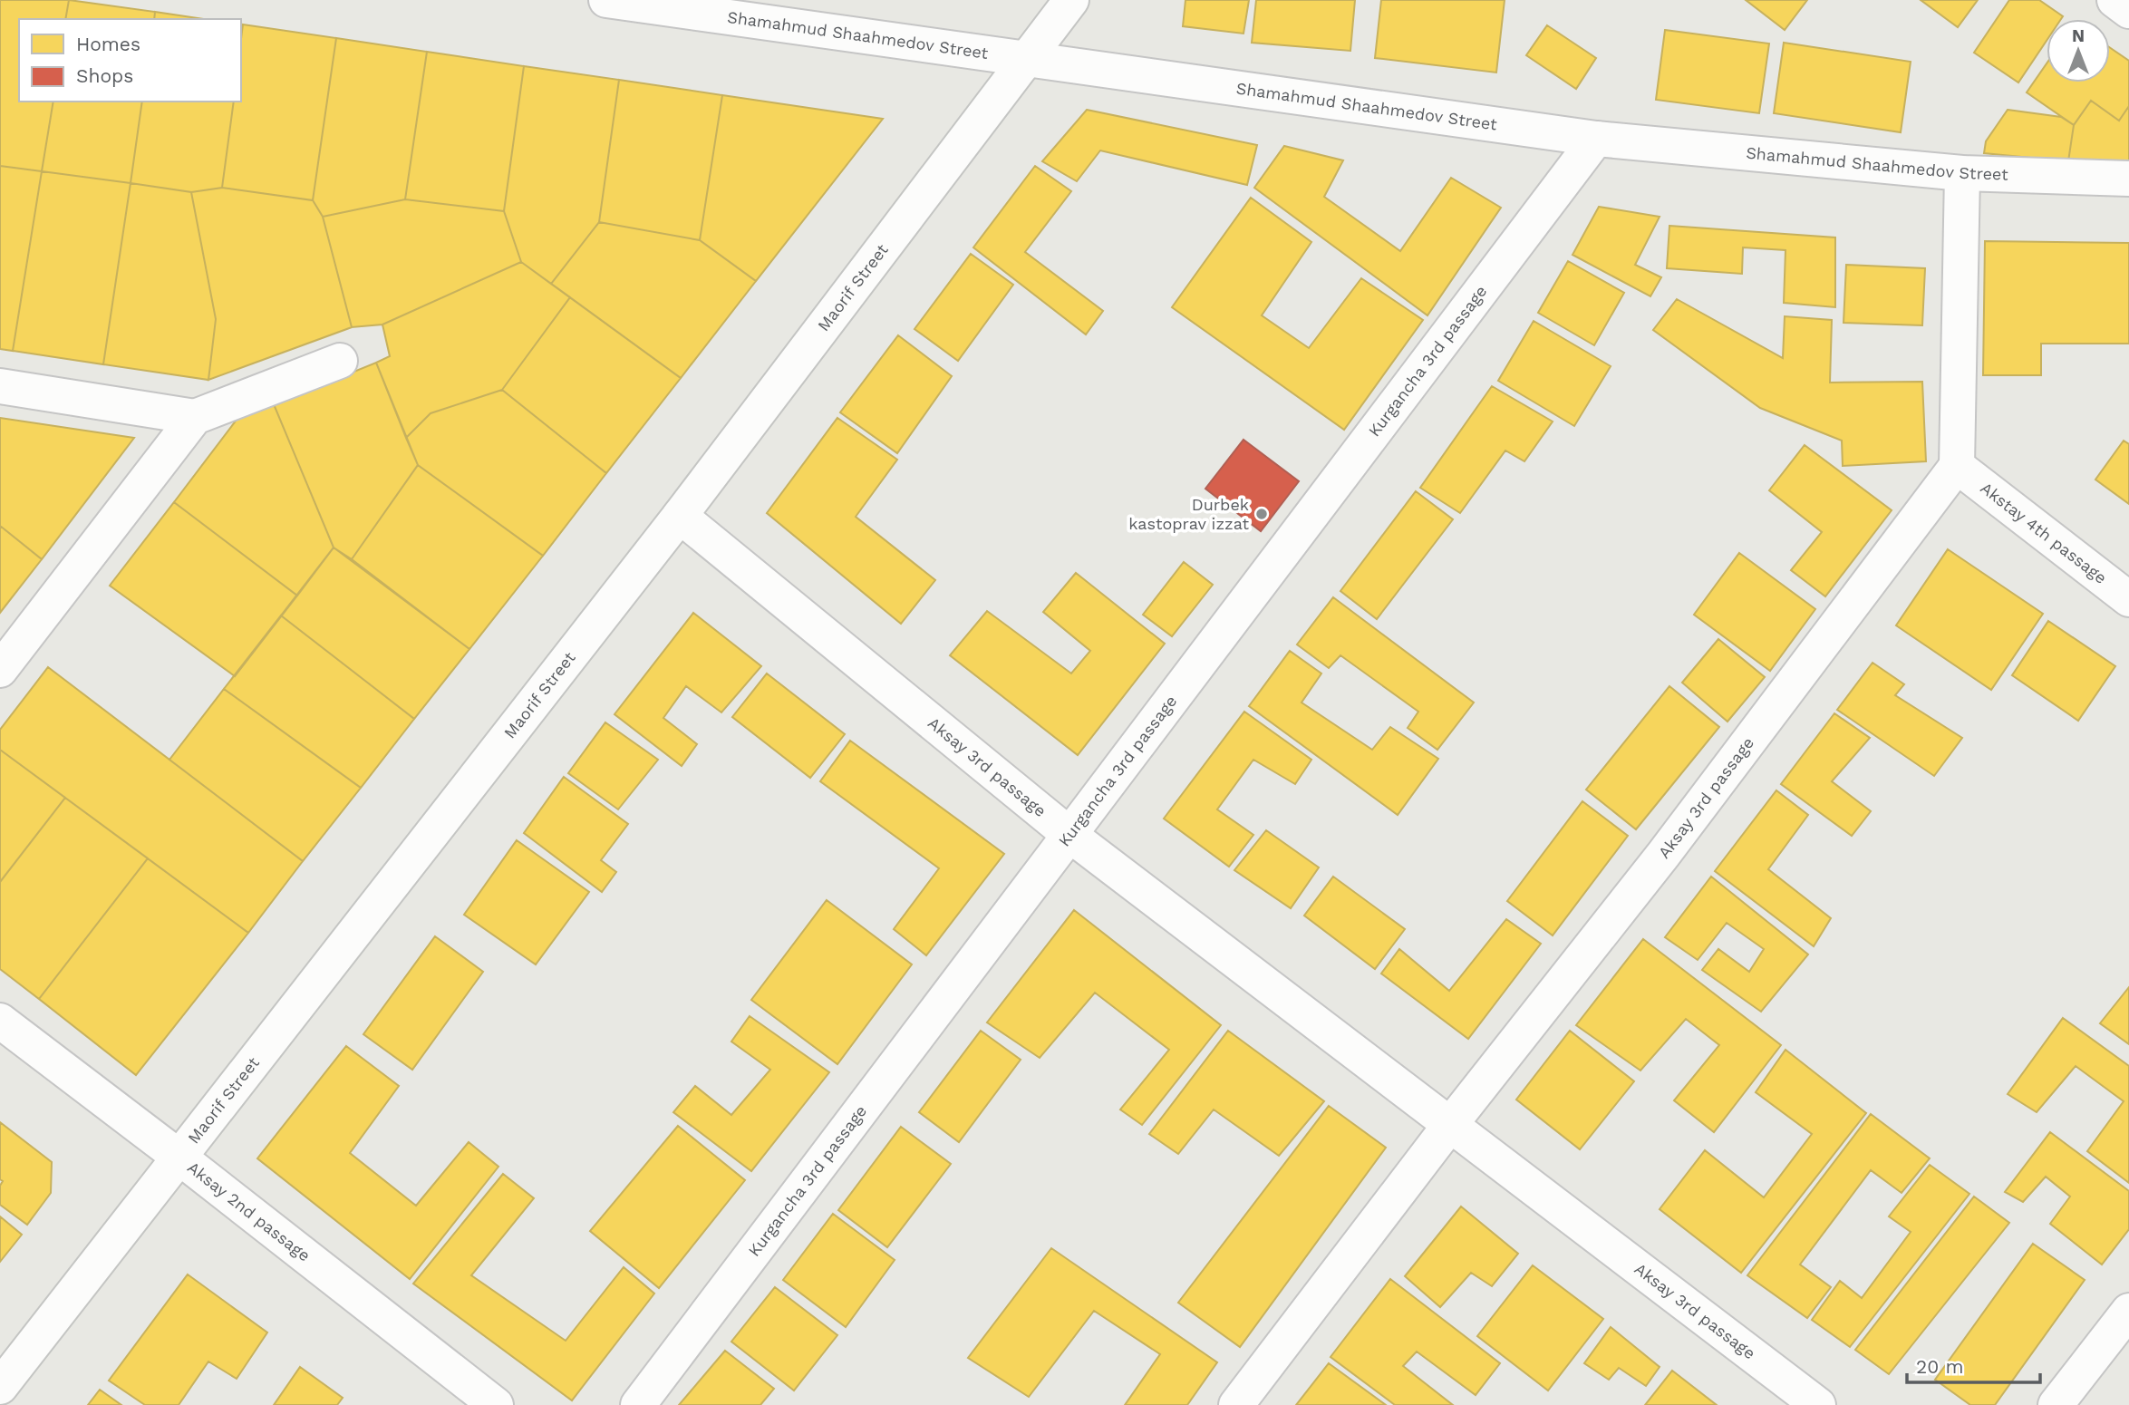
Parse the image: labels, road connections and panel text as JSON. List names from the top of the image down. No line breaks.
{"streets":{"street":["Shamahmud Shaahmedov Street","Maorif Street","Kurgancha 3rd passage","Akstay 4th passage","Aksay 3rd passage","Aksay 2nd passage"]},"crossings":[["Shamahmud Shaahmedov Street","Maorif Street"],["Shamahmud Shaahmedov Street","Kurgancha 3rd passage"],["Maorif Street","Aksay 3rd passage"],["Maorif Street","Aksay 2nd passage"],["Kurgancha 3rd passage","Aksay 3rd passage"],["Akstay 4th passage","Aksay 3rd passage"]],"places":["Durbek kastoprav izzat"],"legend":["Homes","Shops"],"scale_bar":"20 m","north":"top"}
